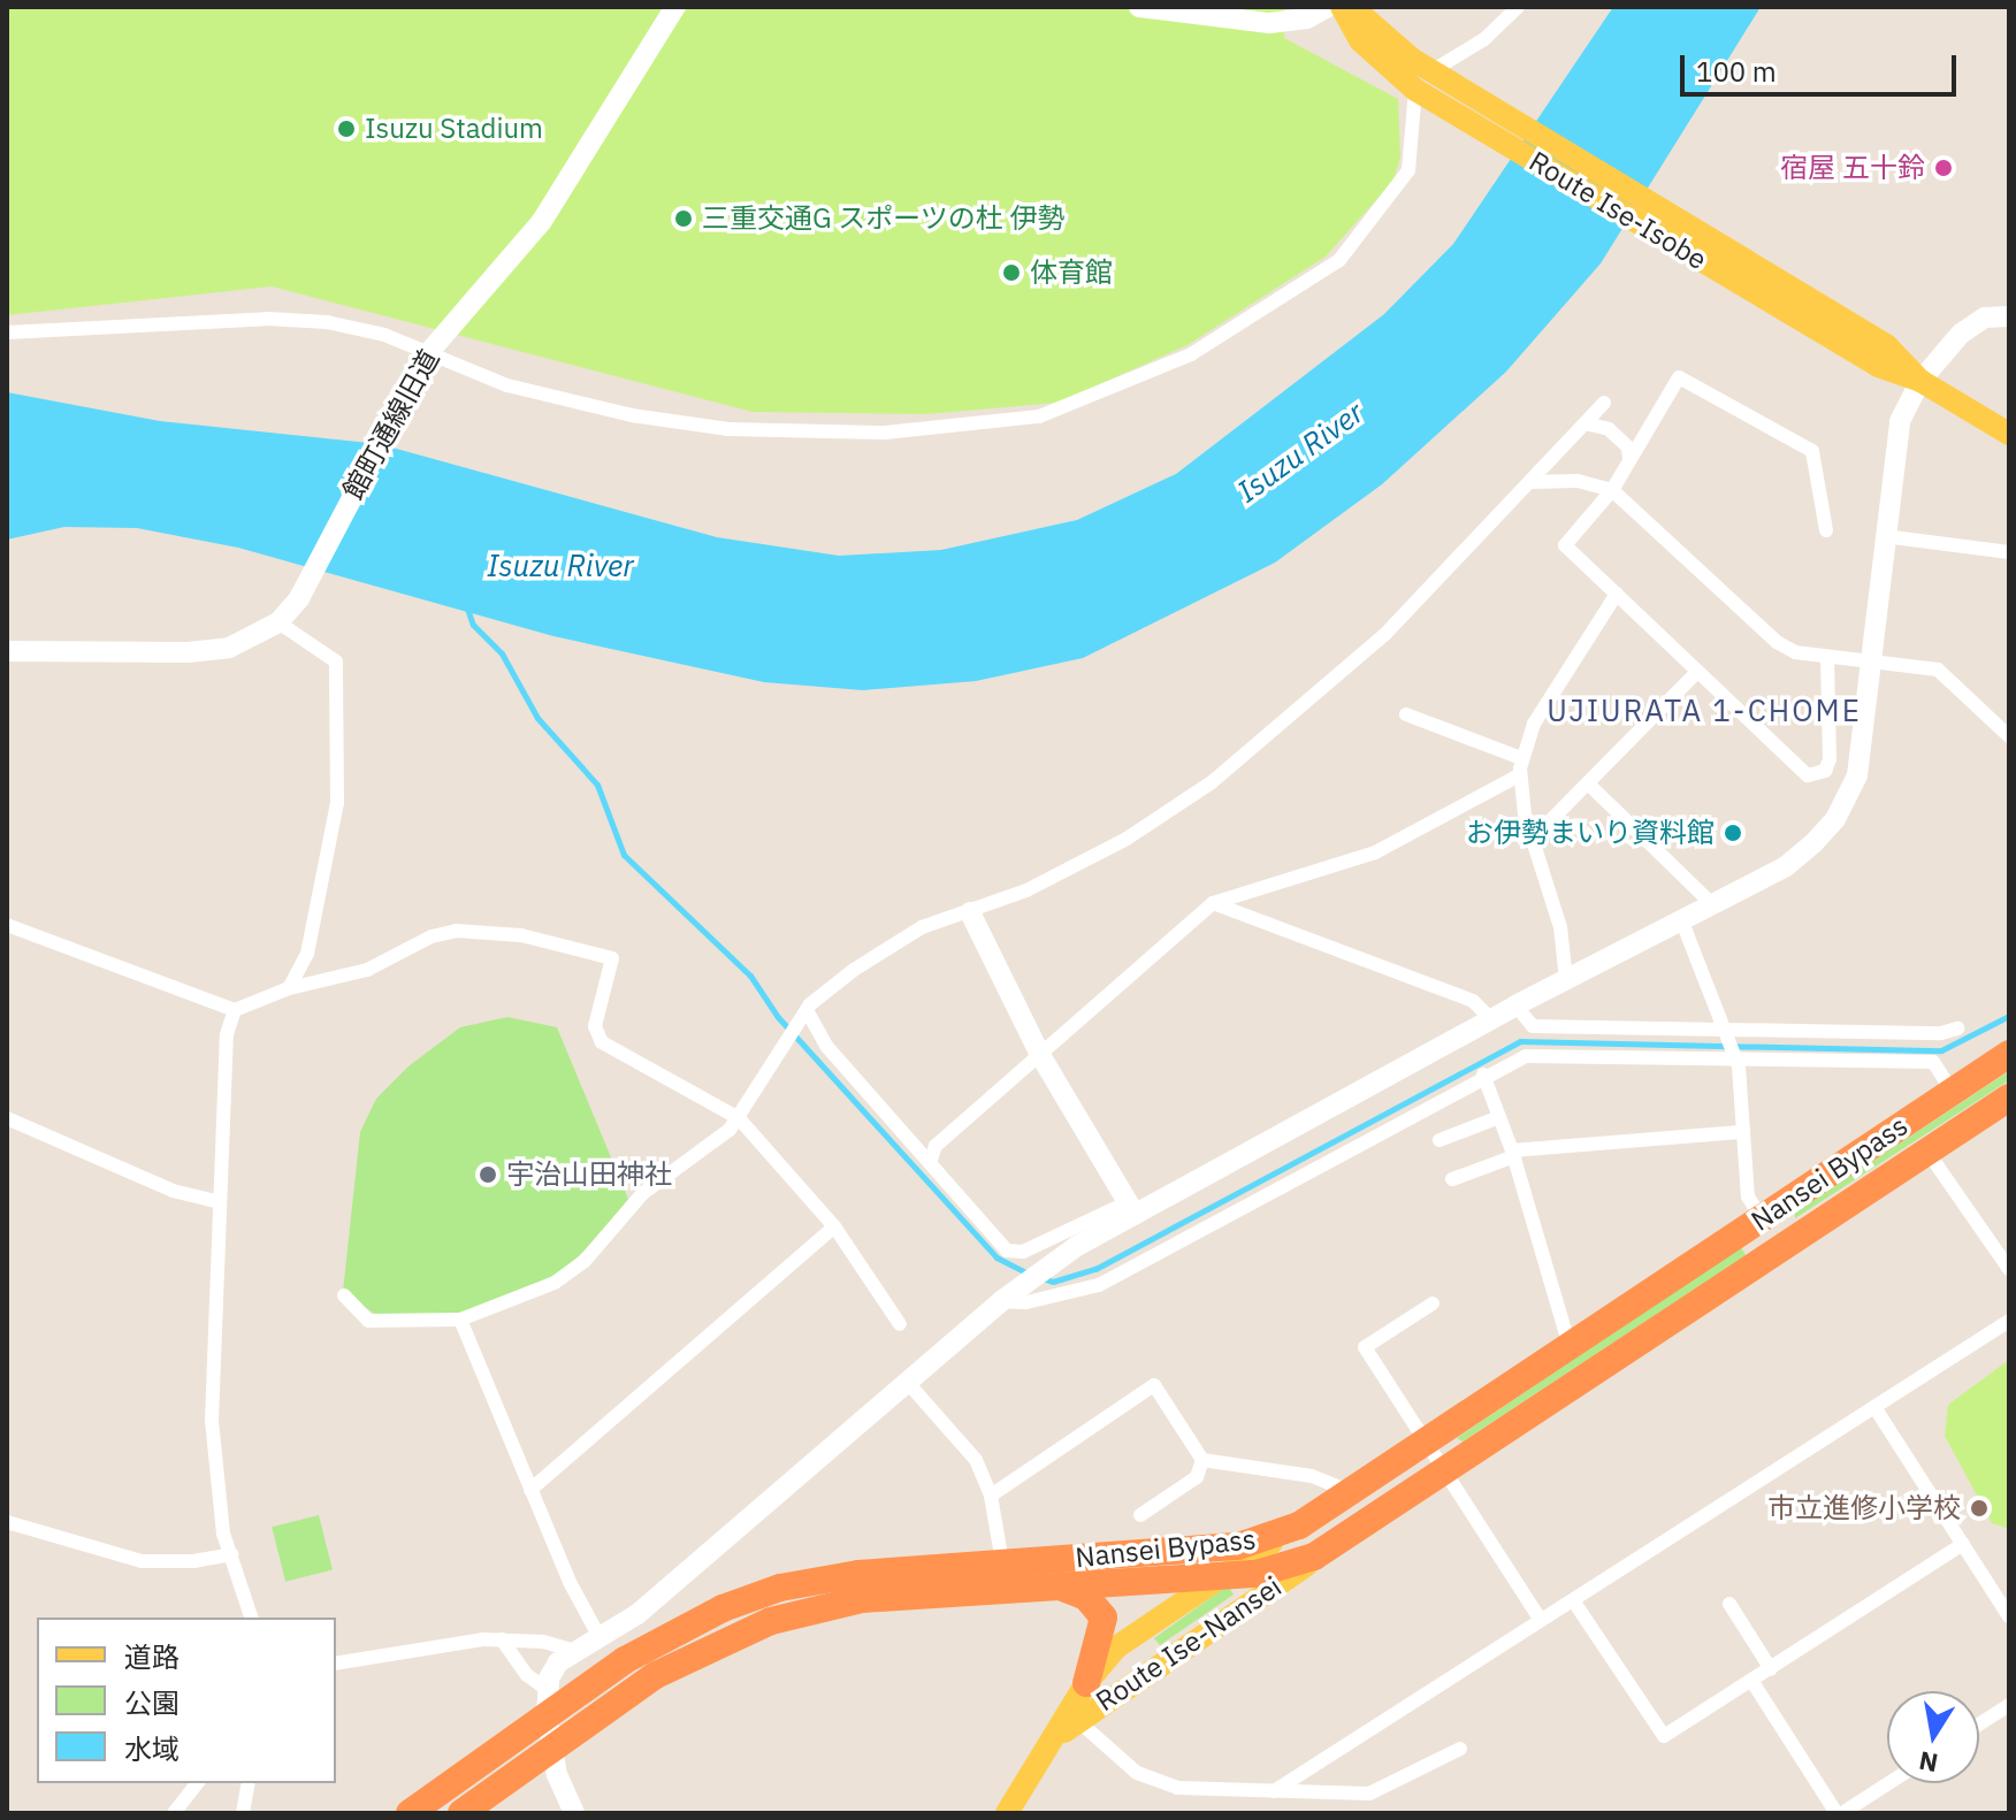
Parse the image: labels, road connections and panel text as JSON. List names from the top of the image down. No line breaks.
{"streets":{"highway":["Nansei Bypass"],"main road":["Route Ise-Isobe","Route Ise-Nansei"],"street":["館町通線旧道"]},"crossings":[["Nansei Bypass","Route Ise-Nansei"]],"districts":["UJIURATA 1-CHOME"],"water":["Isuzu River"],"places":["Isuzu Stadium","宿屋 五十鈴","三重交通G スポーツの杜 伊勢","体育館","お伊勢まいり資料館","宇治山田神社","市立進修小学校"],"legend":["道路","公園","水域"],"scale_bar":"100 m","north":"bottom"}
